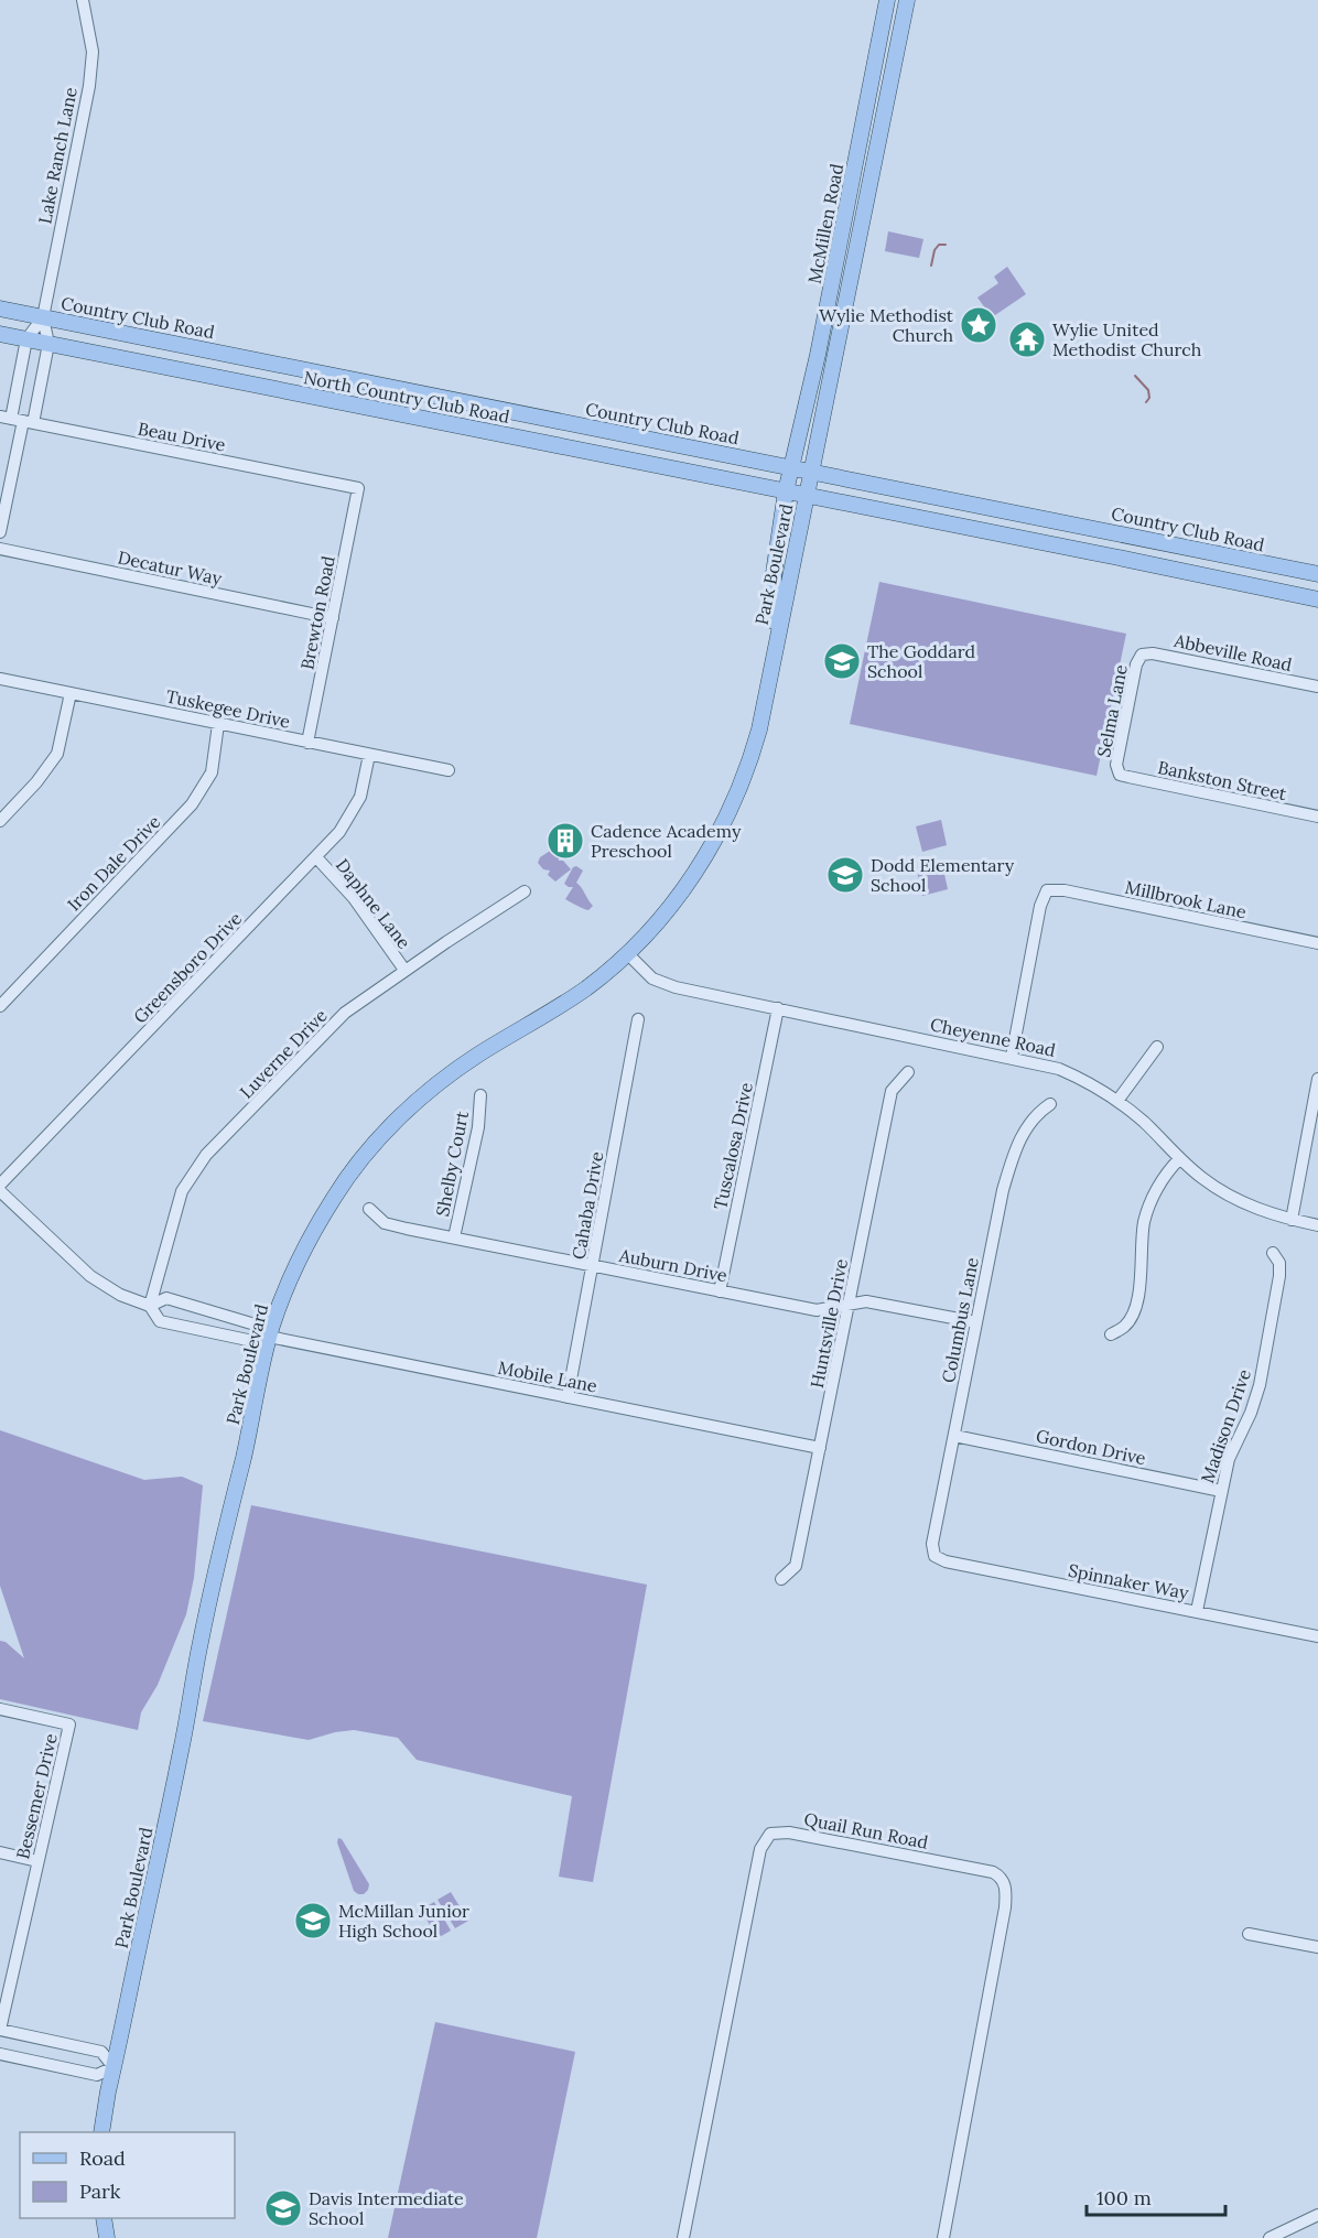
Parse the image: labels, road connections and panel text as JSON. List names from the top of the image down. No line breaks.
{"streets":{"main road":["McMillen Road","Country Club Road","North Country Club Road","Park Boulevard"],"street":["Lake Ranch Lane","Beau Drive","Decatur Way","Brewton Road","Abbeville Road","Tuskegee Drive","Selma Lane","Bankston Street","Iron Dale Drive","Millbrook Lane","Daphne Lane","Greensboro Drive","Cheyenne Road","Luverne Drive","Tuscalosa Drive","Shelby Court","Cahaba Drive","Auburn Drive","Columbus Lane","Huntsville Drive","Mobile Lane","Madison Drive","Gordon Drive","Spinnaker Way","Bessemer Drive","Quail Run Road"]},"crossings":[["Lake Ranch Lane","Country Club Road"],["McMillen Road","Country Club Road"],["McMillen Road","North Country Club Road"],["McMillen Road","Park Boulevard"],["Country Club Road","Park Boulevard"],["North Country Club Road","Park Boulevard"],["Beau Drive","Brewton Road"],["Park Boulevard","Cheyenne Road"],["Park Boulevard","Mobile Lane"],["Decatur Way","Brewton Road"],["Brewton Road","Tuskegee Drive"],["Abbeville Road","Selma Lane"],["Tuskegee Drive","Iron Dale Drive"],["Tuskegee Drive","Greensboro Drive"],["Selma Lane","Bankston Street"],["Millbrook Lane","Cheyenne Road"],["Daphne Lane","Greensboro Drive"],["Daphne Lane","Luverne Drive"],["Cheyenne Road","Tuscalosa Drive"],["Tuscalosa Drive","Auburn Drive"],["Shelby Court","Auburn Drive"],["Cahaba Drive","Auburn Drive"],["Cahaba Drive","Mobile Lane"],["Auburn Drive","Columbus Lane"],["Auburn Drive","Huntsville Drive"],["Columbus Lane","Gordon Drive"],["Columbus Lane","Spinnaker Way"],["Huntsville Drive","Mobile Lane"],["Madison Drive","Gordon Drive"],["Madison Drive","Spinnaker Way"]],"places":{"place":["Wylie Methodist Church"],"temple":["Wylie United Methodist Church"],"school or university":["The Goddard School","Dodd Elementary School","McMillan Junior High School","Davis Intermediate School"],"building":["Cadence Academy Preschool"]},"legend":["Road","Park"],"scale_bar":"100 m"}
